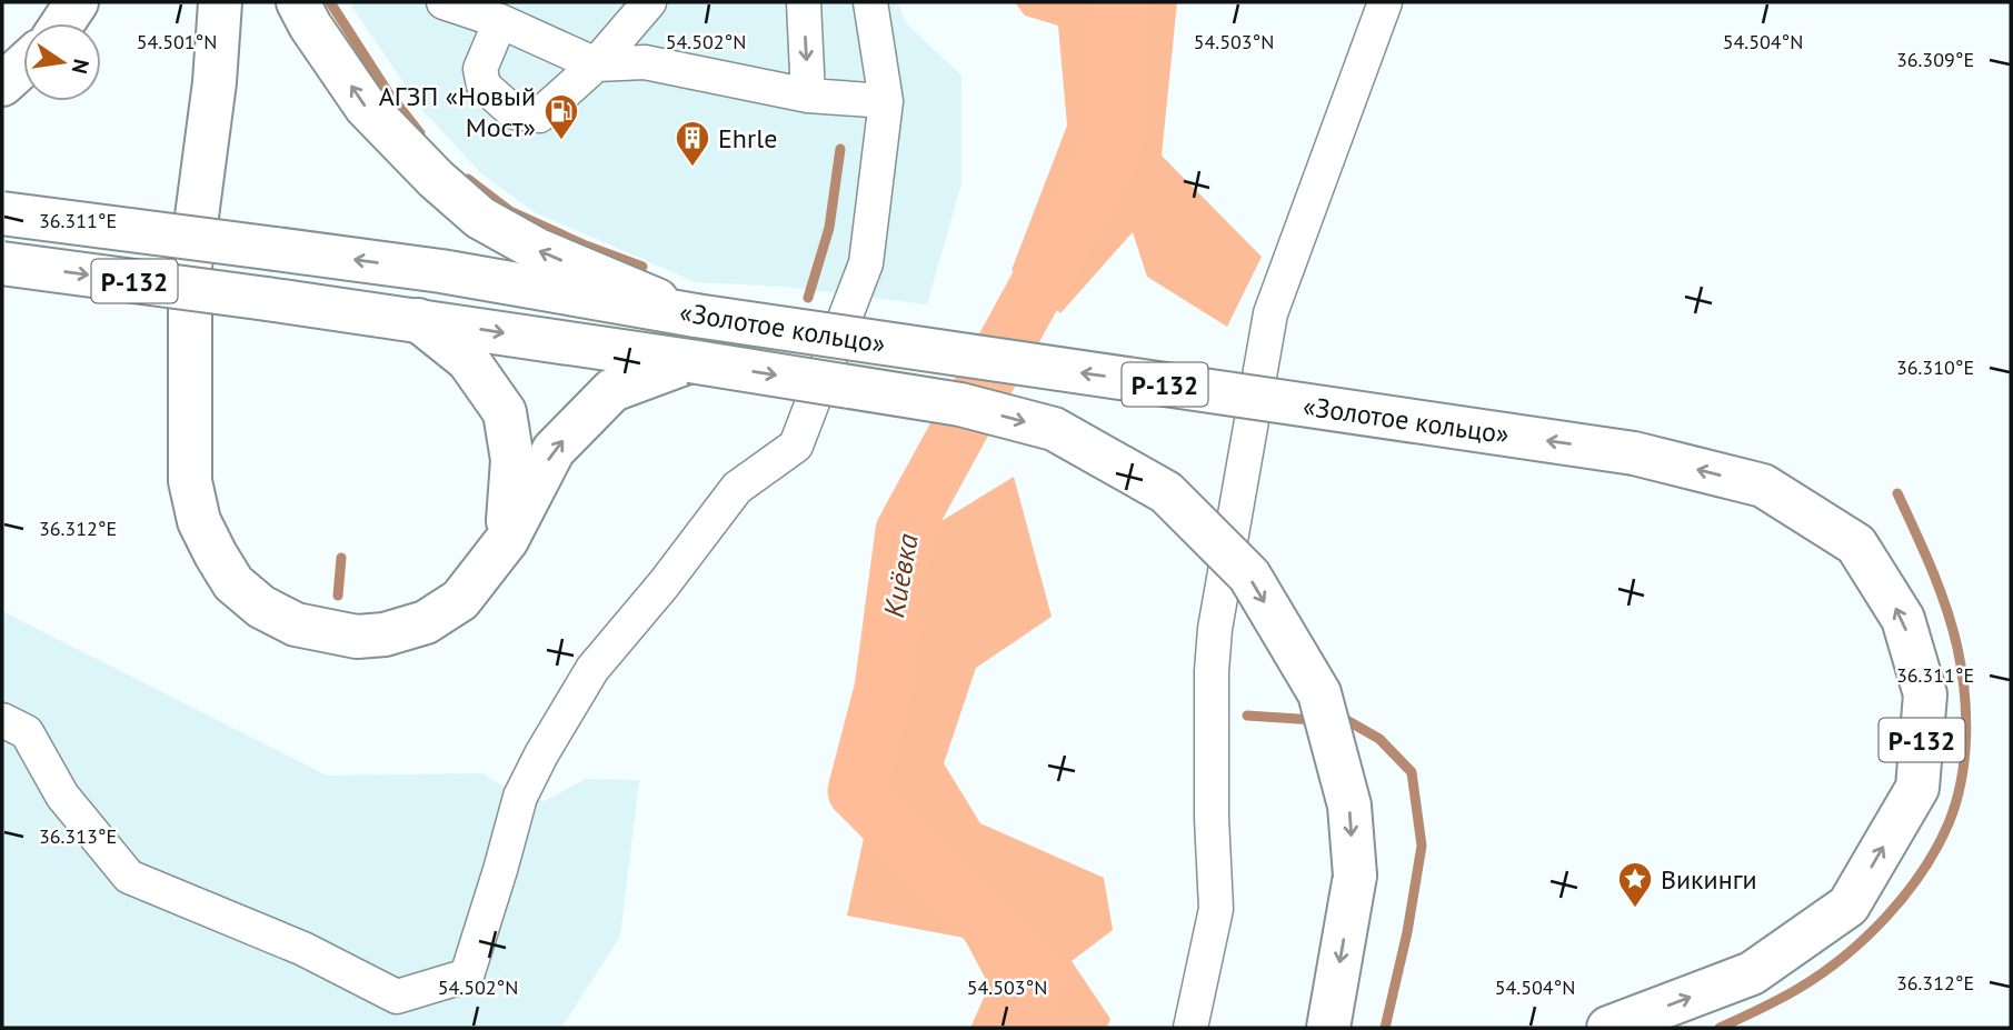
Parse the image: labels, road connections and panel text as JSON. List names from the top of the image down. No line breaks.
{"streets":{"main road":["Р-132","«Золотое кольцо»"]},"crossings":[["Р-132","«Золотое кольцо»"]],"water":["Киёвка"],"places":{"fuel station":["АГЗП «Новый Мост»"],"building":["Ehrle"],"place":["Викинги"]},"north":"right","coordinates":["54.502°N","54.503°N","54.504°N","54.501°N","36.309°E","36.311°E","36.310°E","36.312°E","36.313°E"]}
